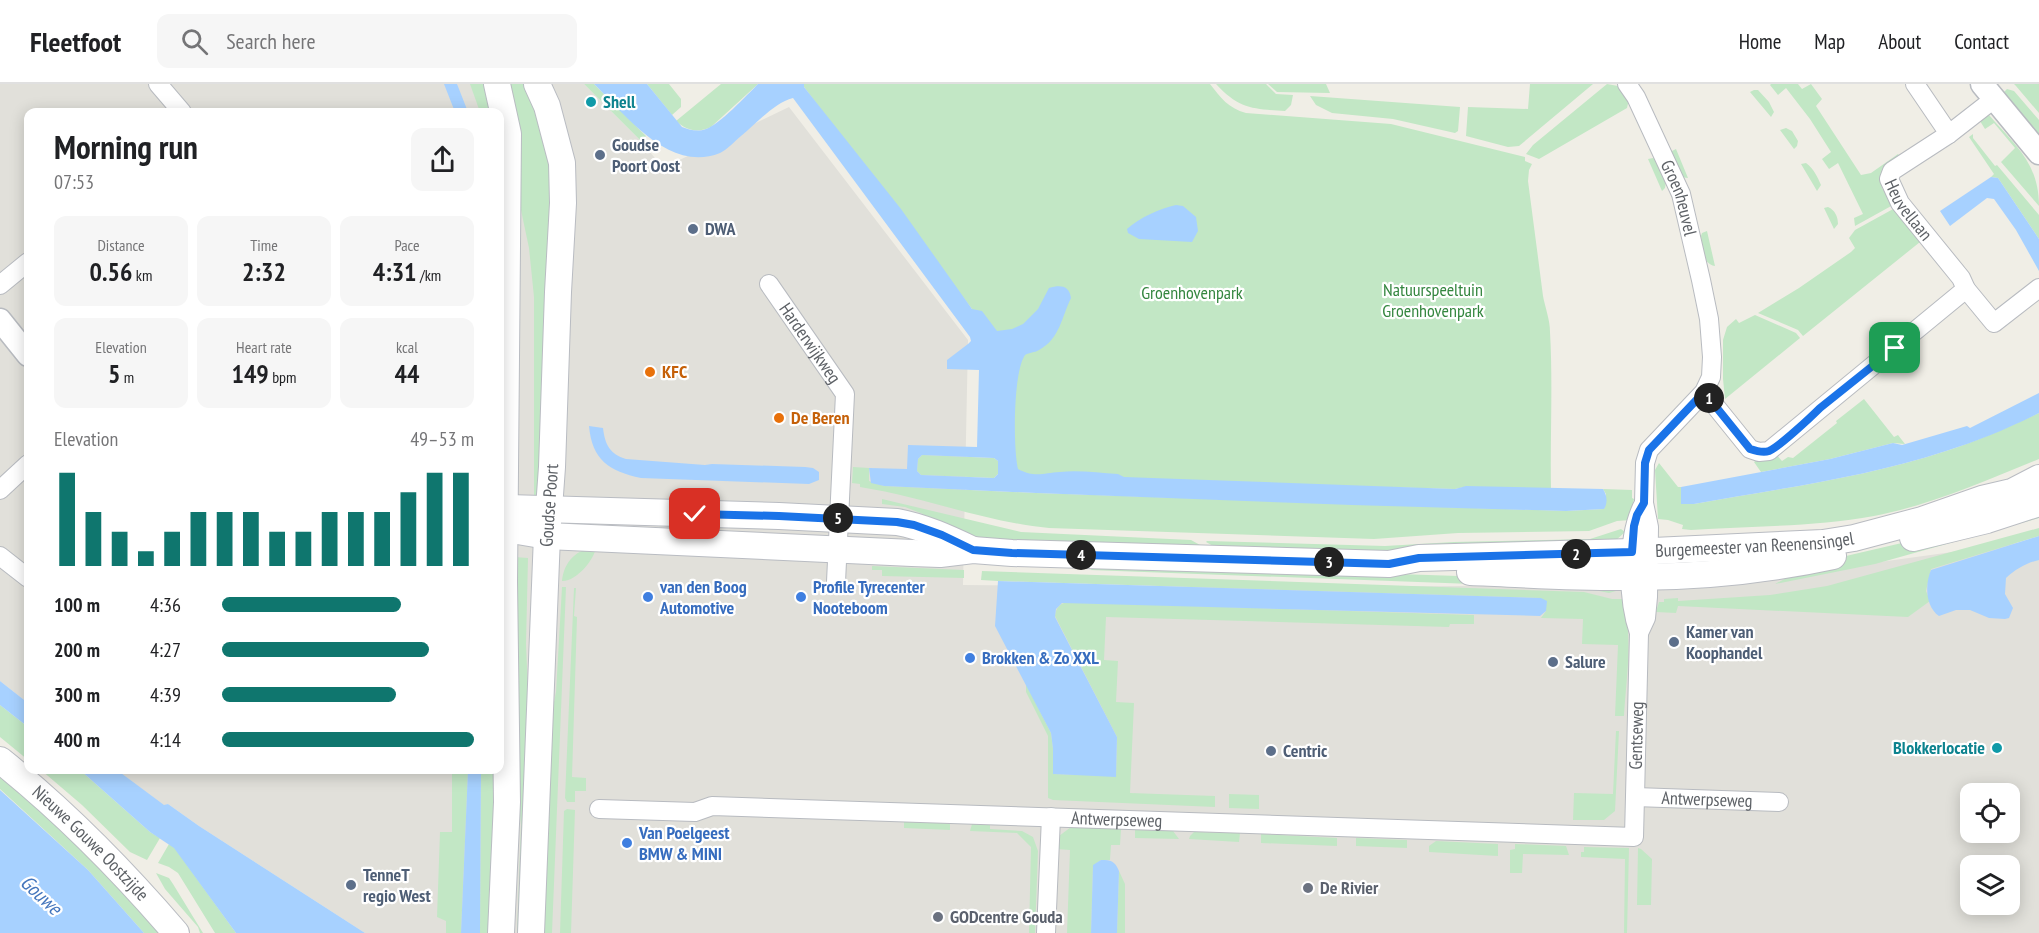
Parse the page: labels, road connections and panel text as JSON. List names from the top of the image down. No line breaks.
{"streets":{"main road":["Goudse Poort","Burgemeester van Reenensingel","Nieuwe Gouwe Oostzijde"],"street":["Groenheuvel","Heuvellaan","Harderwijkweg","Gentseweg","Antwerpseweg"]},"crossings":[["Harderwijkweg","Burgemeester van Reenensingel"],["Goudse Poort","Burgemeester van Reenensingel"],["Burgemeester van Reenensingel","Gentseweg"],["Gentseweg","Antwerpseweg"]],"water":["Gouwe"],"parks":["Natuurspeeltuin Groenhovenpark","Groenhovenpark"],"places":["Shell","Goudse Poort Oost","DWA","KFC","De Beren","van den Boog Automotive","Profile Tyrecenter Nooteboom","Kamer van Koophandel","Brokken & Zo XXL","Salure","Blokkerlocatie","Centric","Van Poelgeest BMW & MINI","TenneT regio West","De Rivier","GODcentre Gouda"],"page":{"header":"Fleetfoot","search":"Search here","nav":["Home","Map","About","Contact"],"heading":["Morning run","07:53"],"stats":[["Distance","0.56 km"],["Time","2:32"],["Pace","4:31 /km"],["Elevation","5 m"],["Heart rate","149 bpm"],["kcal","44"]],"pins":["1","5","2","4","3"],"chart":["Elevation","49–53 m"],"list":[{"name":"100 m","note":"4:36"},{"name":"200 m","note":"4:27"},{"name":"300 m","note":"4:39"},{"name":"400 m","note":"4:14"}]}}
